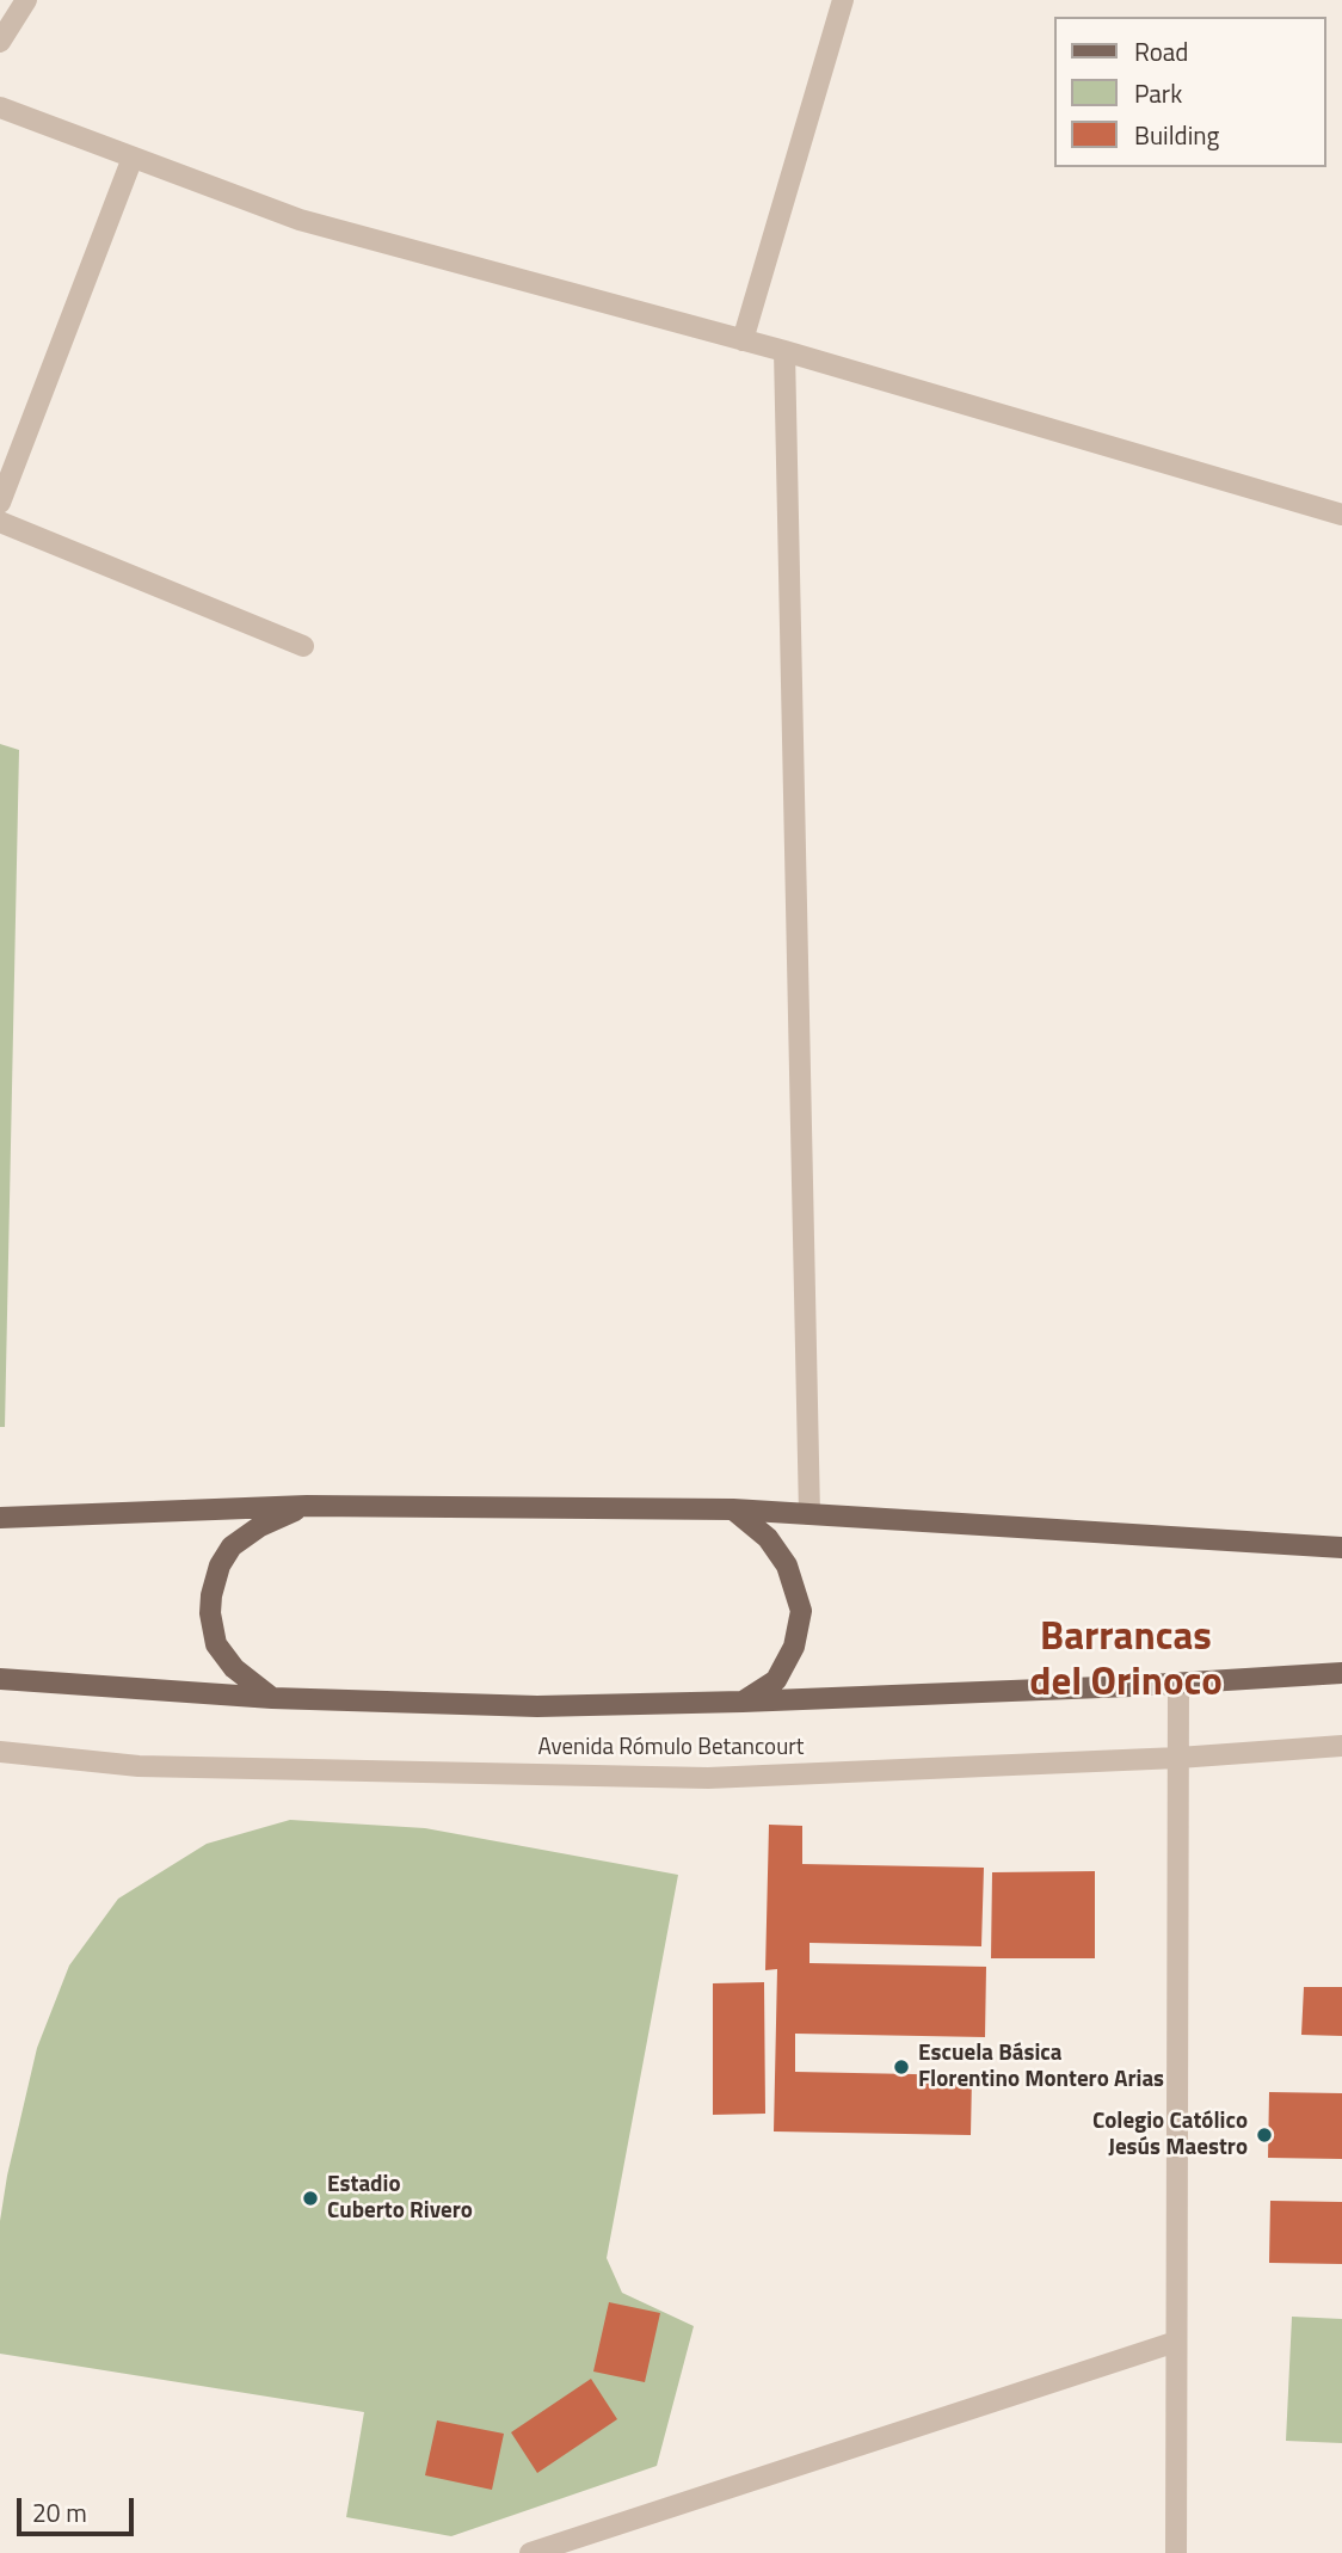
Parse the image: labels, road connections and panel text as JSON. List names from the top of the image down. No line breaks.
{"streets":{"main road":["Avenida Rómulo Betancourt"]},"districts":["Barrancas del Orinoco"],"places":["Escuela Básica Florentino Montero Arias","Colegio Católico Jesús Maestro","Estadio Cuberto Rivero"],"legend":["Road","Park","Building"],"scale_bar":"20 m"}
